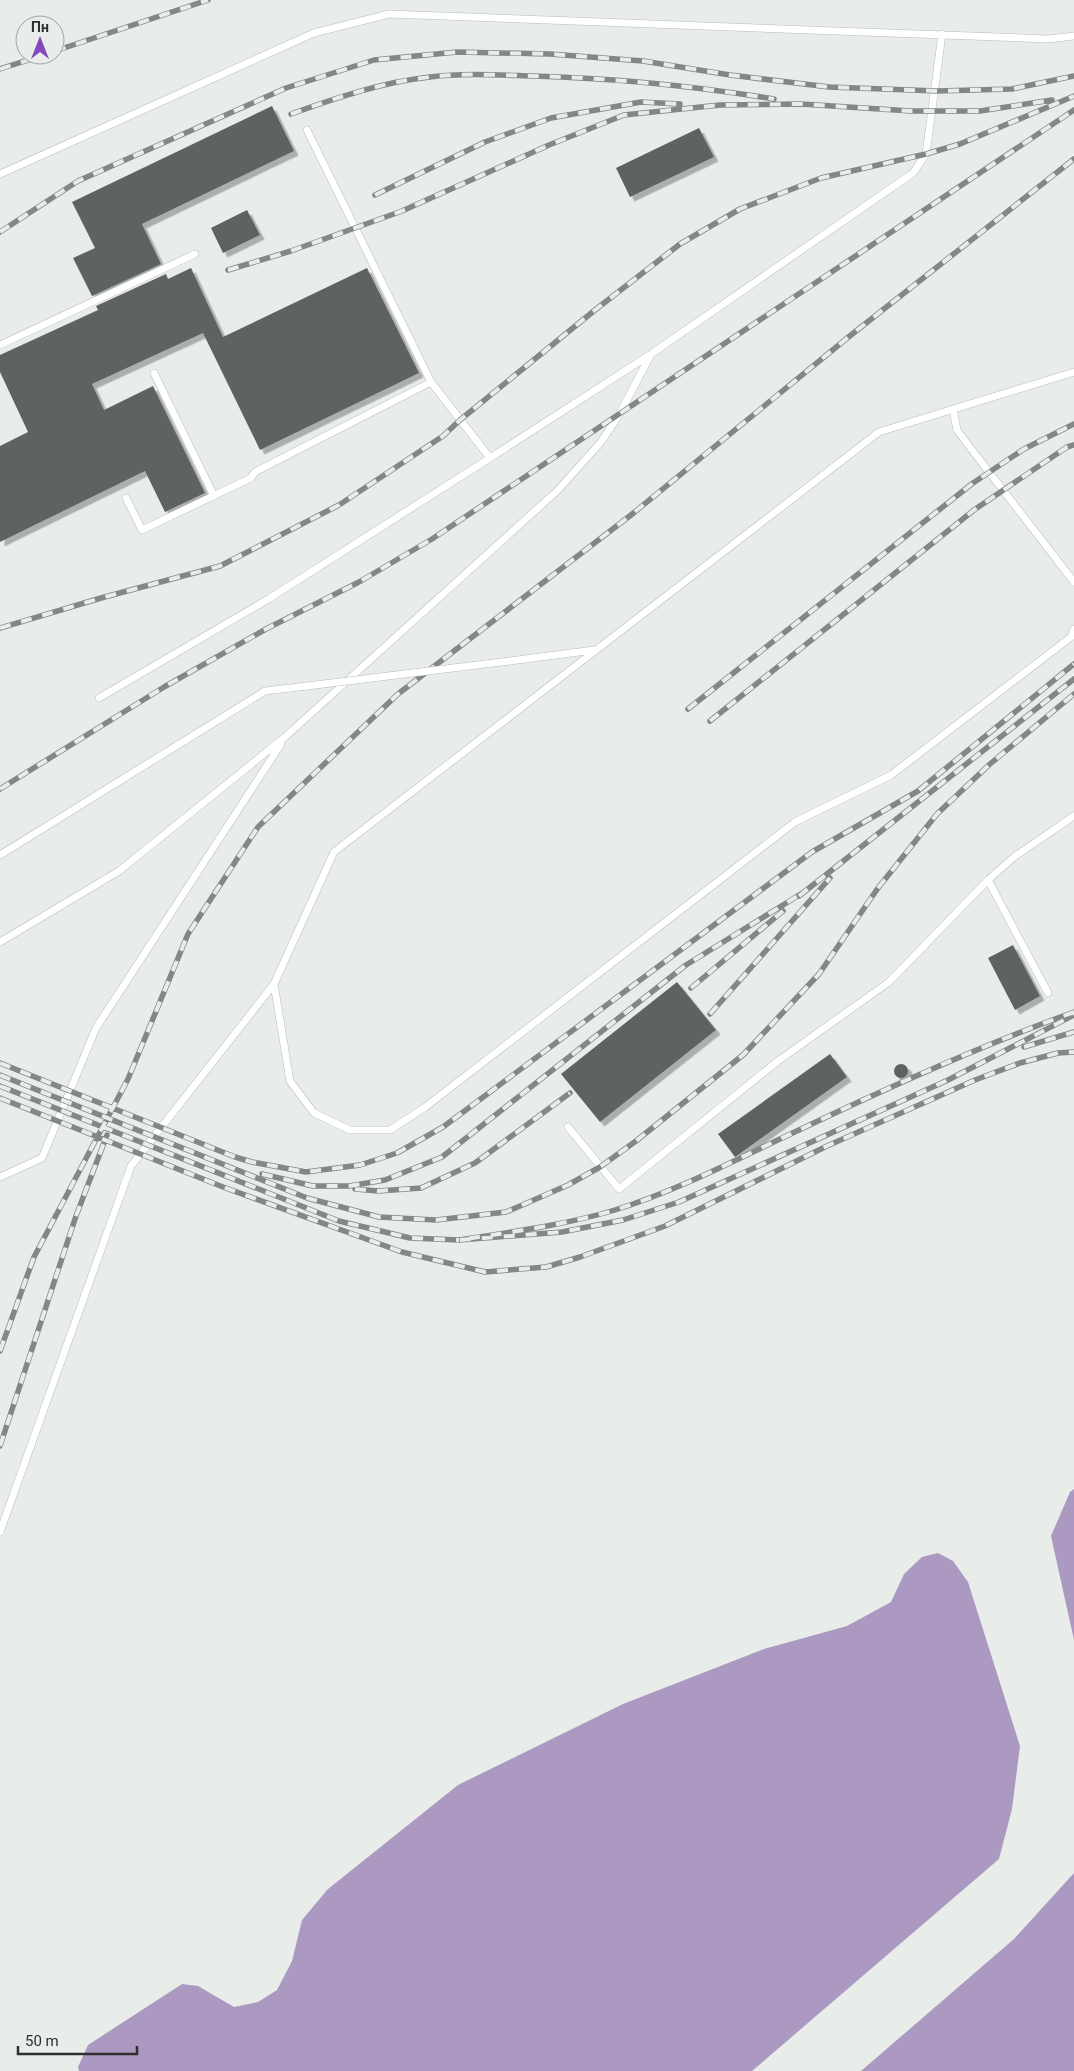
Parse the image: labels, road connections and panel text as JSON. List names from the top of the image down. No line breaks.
{"scale_bar":"50 m","north":"top"}
